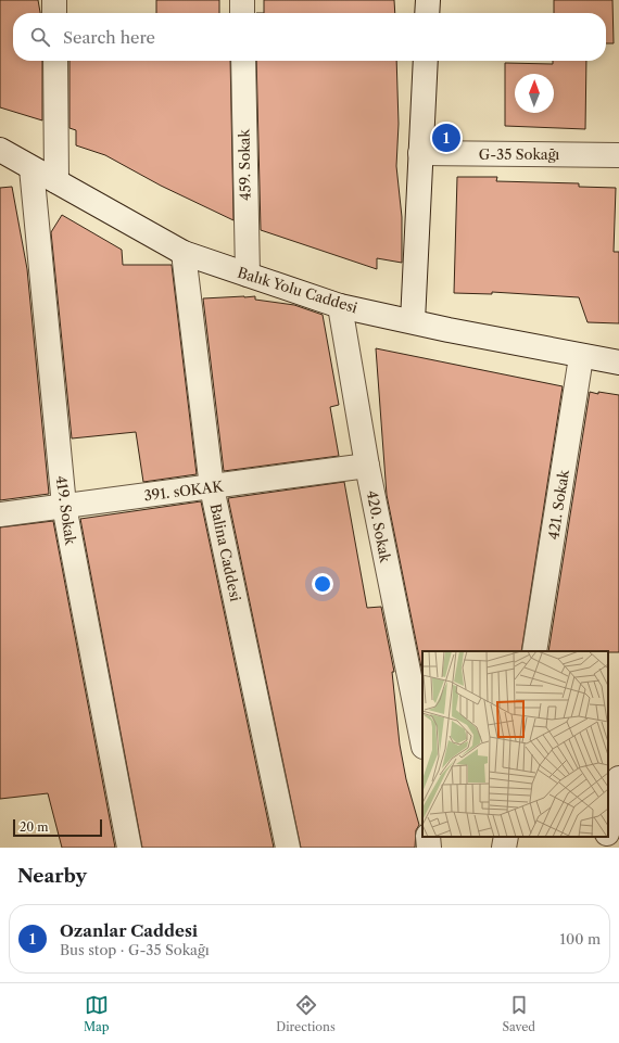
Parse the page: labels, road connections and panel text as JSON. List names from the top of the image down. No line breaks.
{"streets":{"street":["G-35 Sokağı","459. Sokak","Balık Yolu Caddesi","391. sOKAK","421. Sokak","419. Sokak","420. Sokak","Balina Caddesi"]},"crossings":[["459. Sokak","Balık Yolu Caddesi"],["Balık Yolu Caddesi","421. Sokak"],["Balık Yolu Caddesi","419. Sokak"],["Balık Yolu Caddesi","420. Sokak"],["Balık Yolu Caddesi","Balina Caddesi"],["391. sOKAK","419. Sokak"],["391. sOKAK","420. Sokak"],["391. sOKAK","Balina Caddesi"]],"scale_bar":"20 m","north":"top","page":{"search":"Search here","pins":"1","scale":"20 m","heading":"Nearby","list":[{"mark":"1","name":"Ozanlar Caddesi","note":"Bus stop · G-35 Sokağı","value":"100 m"}],"nav":["Map","Directions","Saved"]}}
